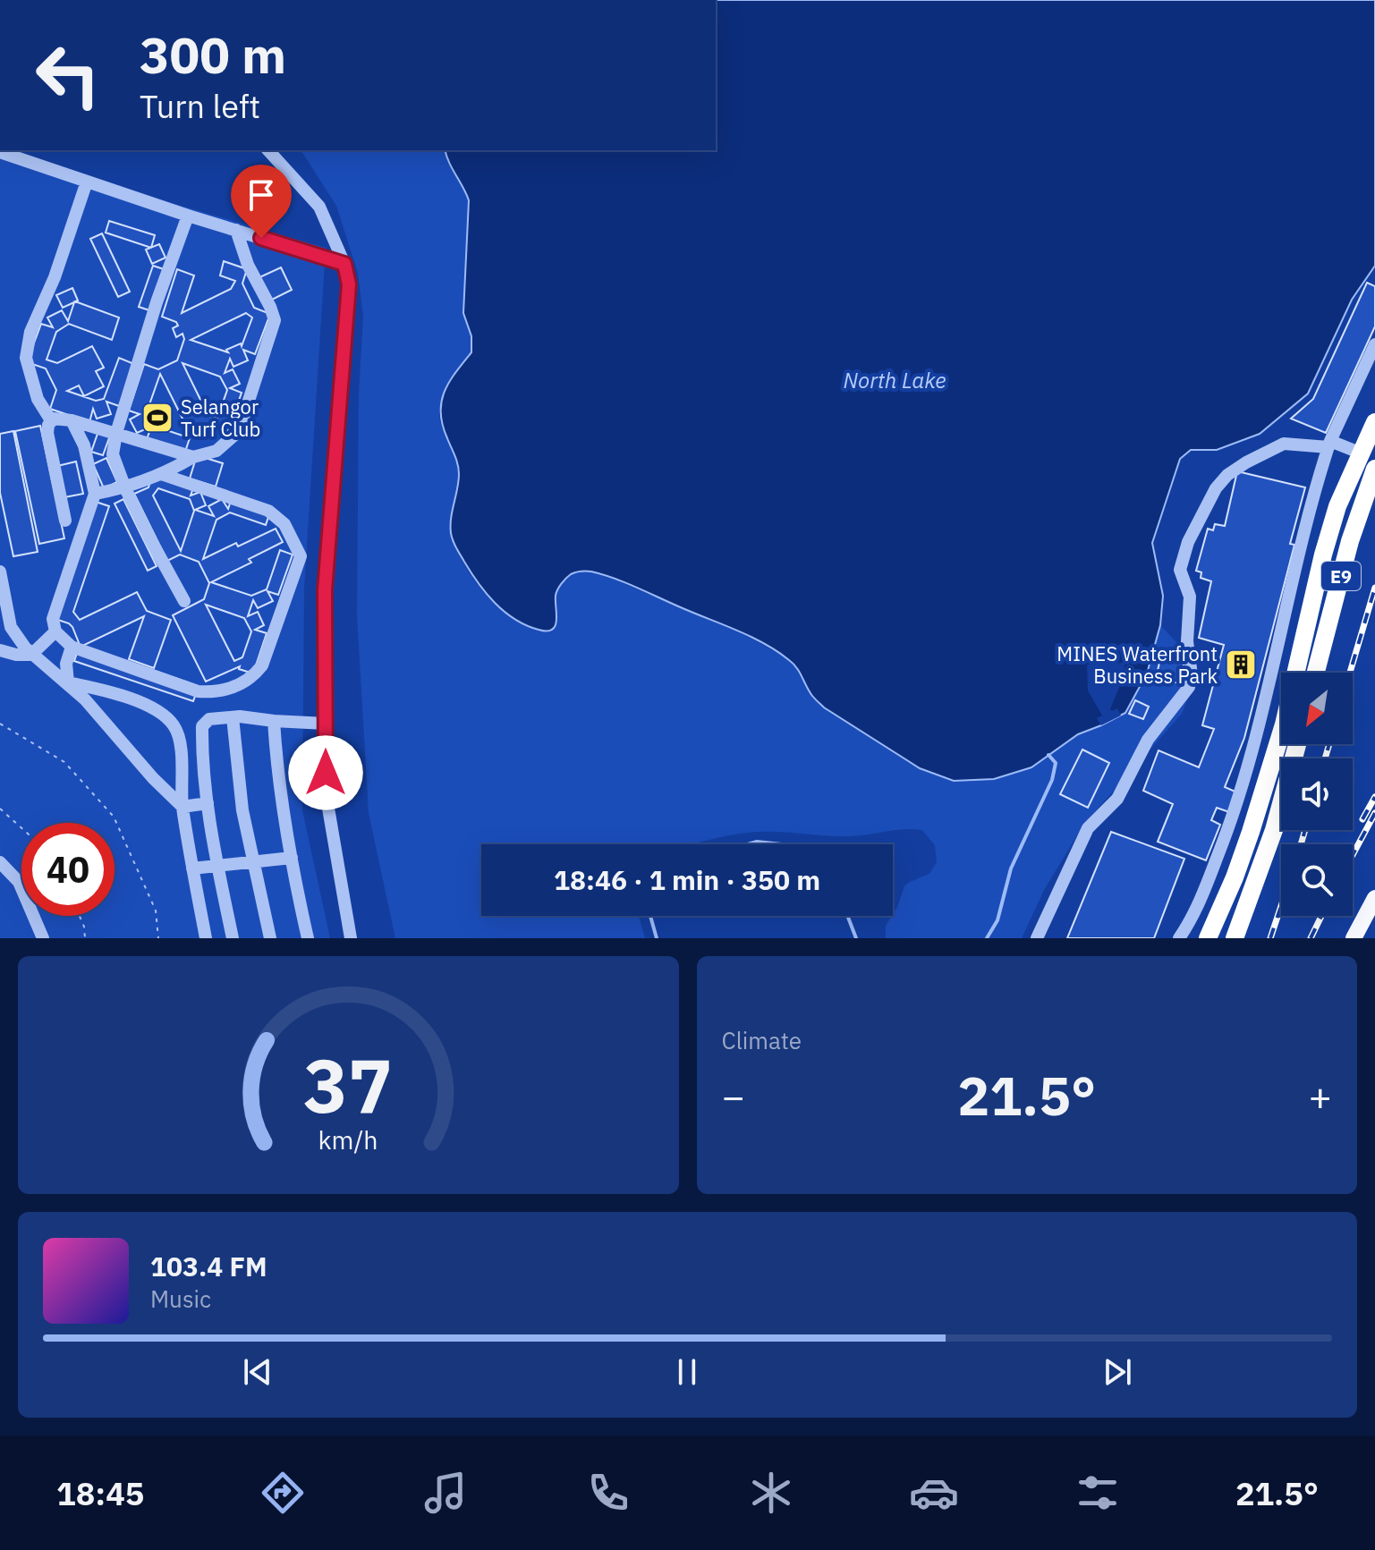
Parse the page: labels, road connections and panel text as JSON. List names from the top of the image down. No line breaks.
{"streets":{"highway":["E9"]},"water":["North Lake"],"places":{"sports":["Selangor Turf Club"],"building":["MINES Waterfront Business Park"]},"north":"bottom left","page":{"turn":["300 m","Turn left"],"limit":"40","trip":"18:46 · 1 min · 350 m","tile":"Climate","heat":["−","21.5°","+"],"song":["103.4 FM","Music"],"tabs":["18:45","21.5°"],"gauge":["37","km/h"]}}
